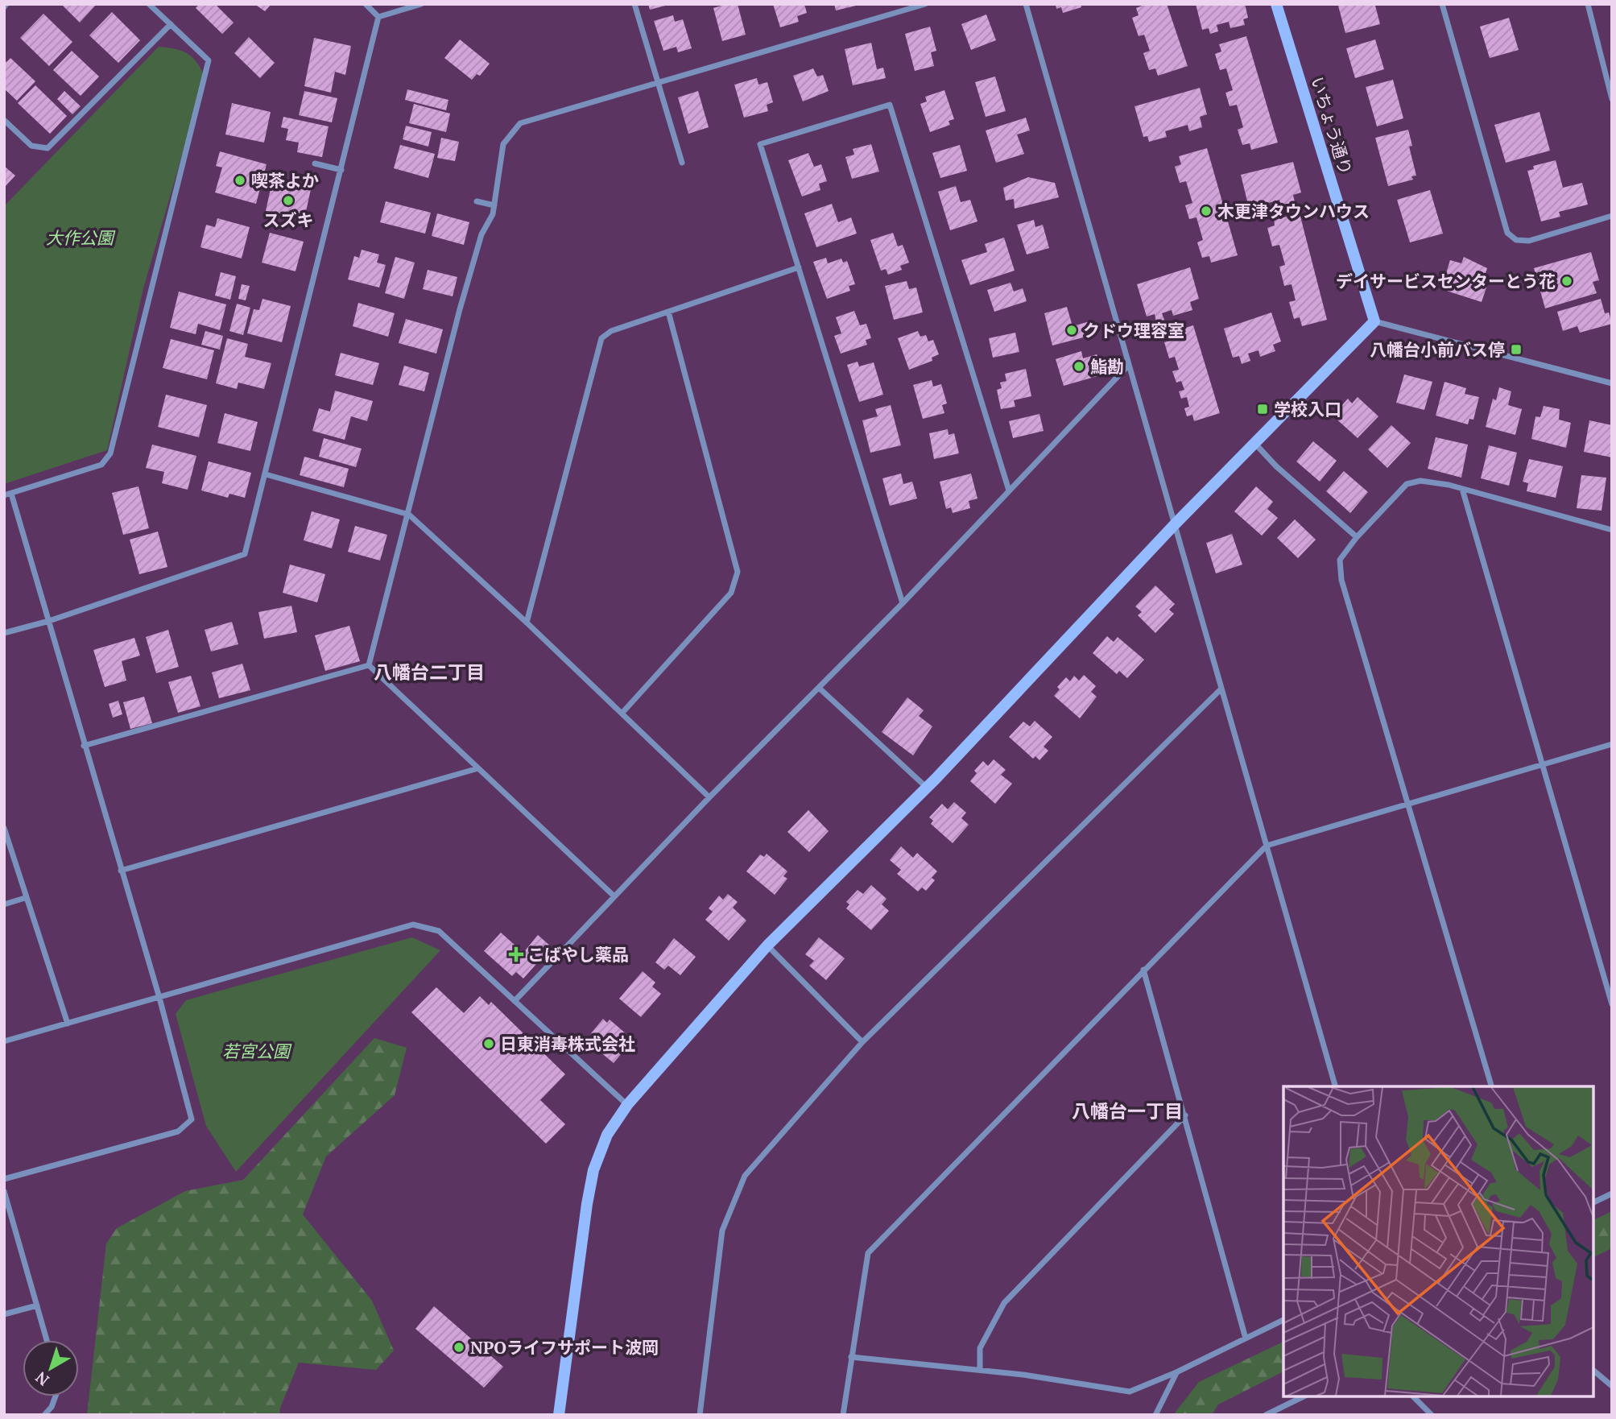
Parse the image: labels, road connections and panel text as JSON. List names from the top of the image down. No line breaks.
{"streets":{"street":["いちょう通り"]},"districts":["八幡台二丁目","八幡台一丁目"],"parks":["大作公園","若宮公園"],"places":{"other":["喫茶よか","スズキ","木更津タウンハウス","デイサービスセンターとう花","クドウ理容室","鮨勘","日東消毒株式会社","NPOライフサポート波岡"],"transit":["八幡台小前バス停","学校入口"],"health":["こばやし薬品"]},"north":"bottom left"}
